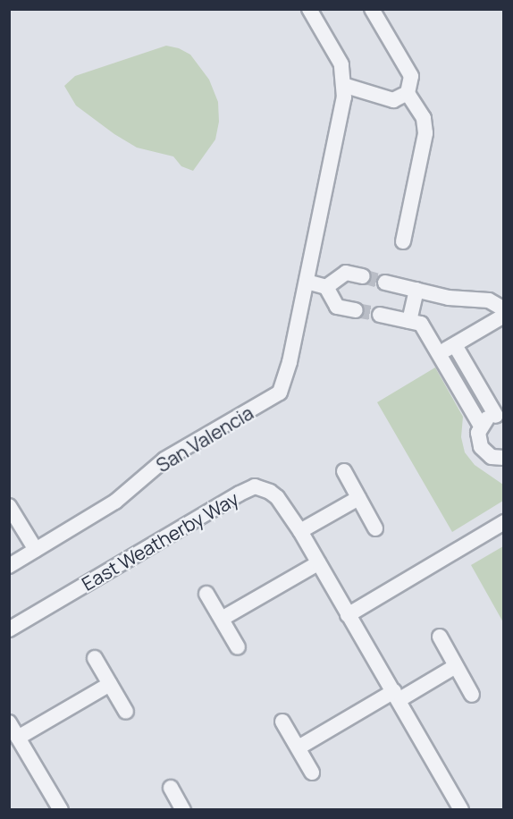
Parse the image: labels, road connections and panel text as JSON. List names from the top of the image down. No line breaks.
{"streets":{"street":["San Valencia","East Weatherby Way"]}}
